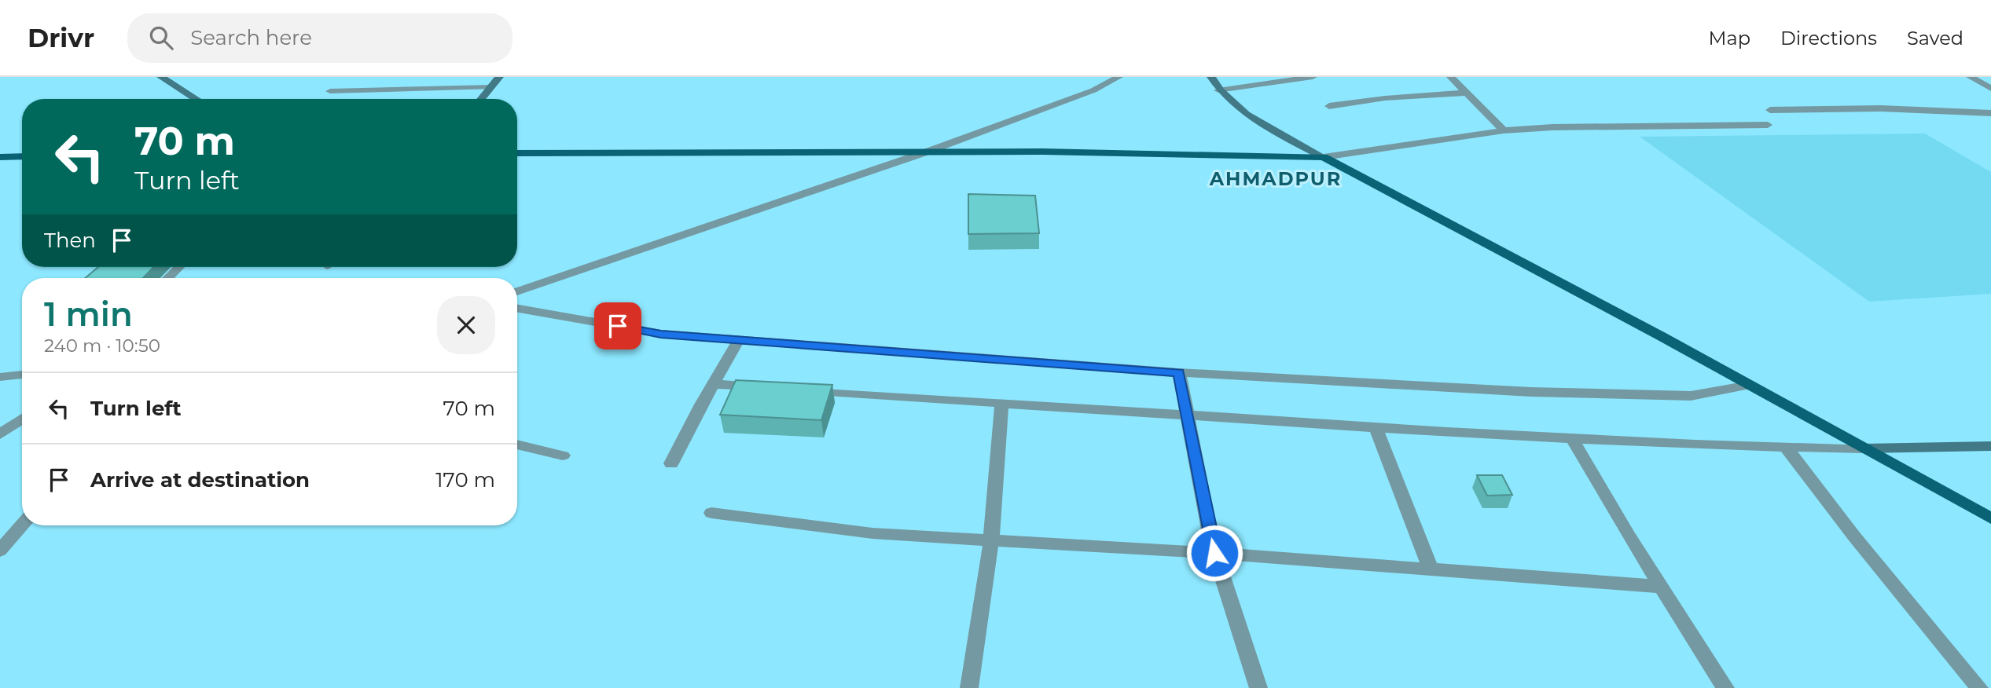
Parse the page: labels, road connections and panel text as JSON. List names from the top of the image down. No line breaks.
{"districts":["AHMADPUR"],"page":{"header":"Drivr","search":"Search here","nav":["Map","Directions","Saved"],"turn":["70 m","Turn left"],"then":"Then","heading":["1 min","240 m · 10:50"],"list":[{"name":"Turn left","value":"70 m"},{"name":"Arrive at destination","value":"170 m"}]}}
